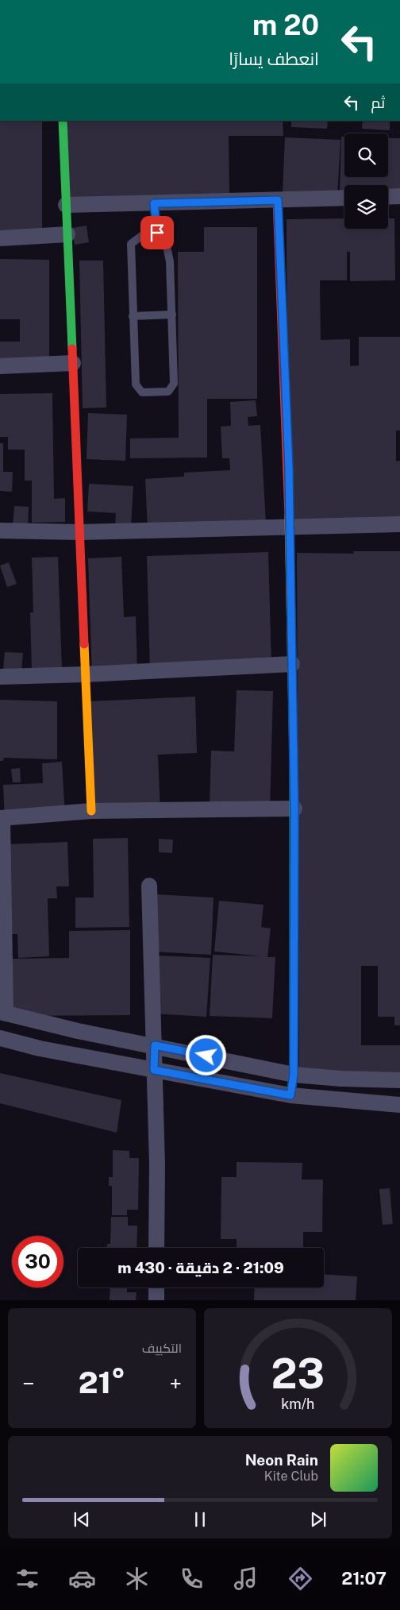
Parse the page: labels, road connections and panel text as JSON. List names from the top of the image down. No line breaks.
{"page":{"turn":["20 m","انعطف يسارًا"],"then":"ثم","limit":"30","trip":"21:09 · 2 دقيقة · 430 m","tile":"التكييف","heat":["−","21°","+"],"song":["Neon Rain","Kite Club"],"tabs":"21:07","gauge":["23","km/h"]}}
